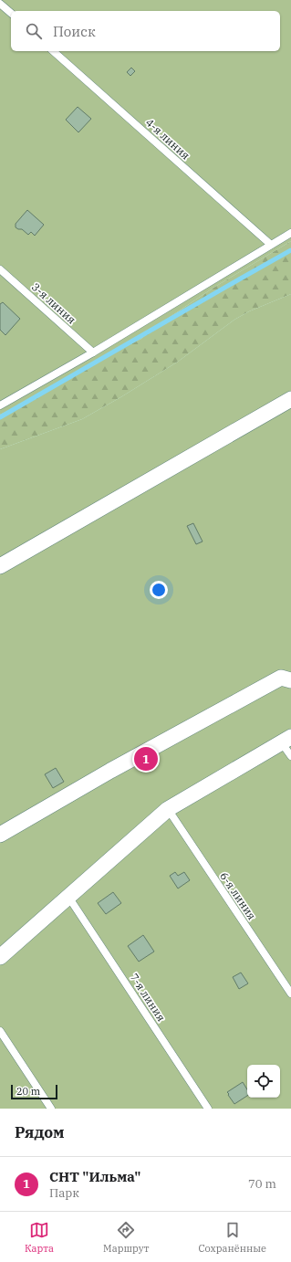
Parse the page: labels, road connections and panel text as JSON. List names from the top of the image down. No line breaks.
{"streets":{"lane":["4-я линия","3-я линия","6-я линия","7-я линия"]},"scale_bar":"20 m","page":{"search":"Поиск","pins":"1","scale":"20 m","heading":"Рядом","list":[{"mark":"1","name":"СНТ \"Ильма\"","note":"Парк","value":"70 m"}],"nav":["Карта","Маршрут","Сохранённые"]}}
